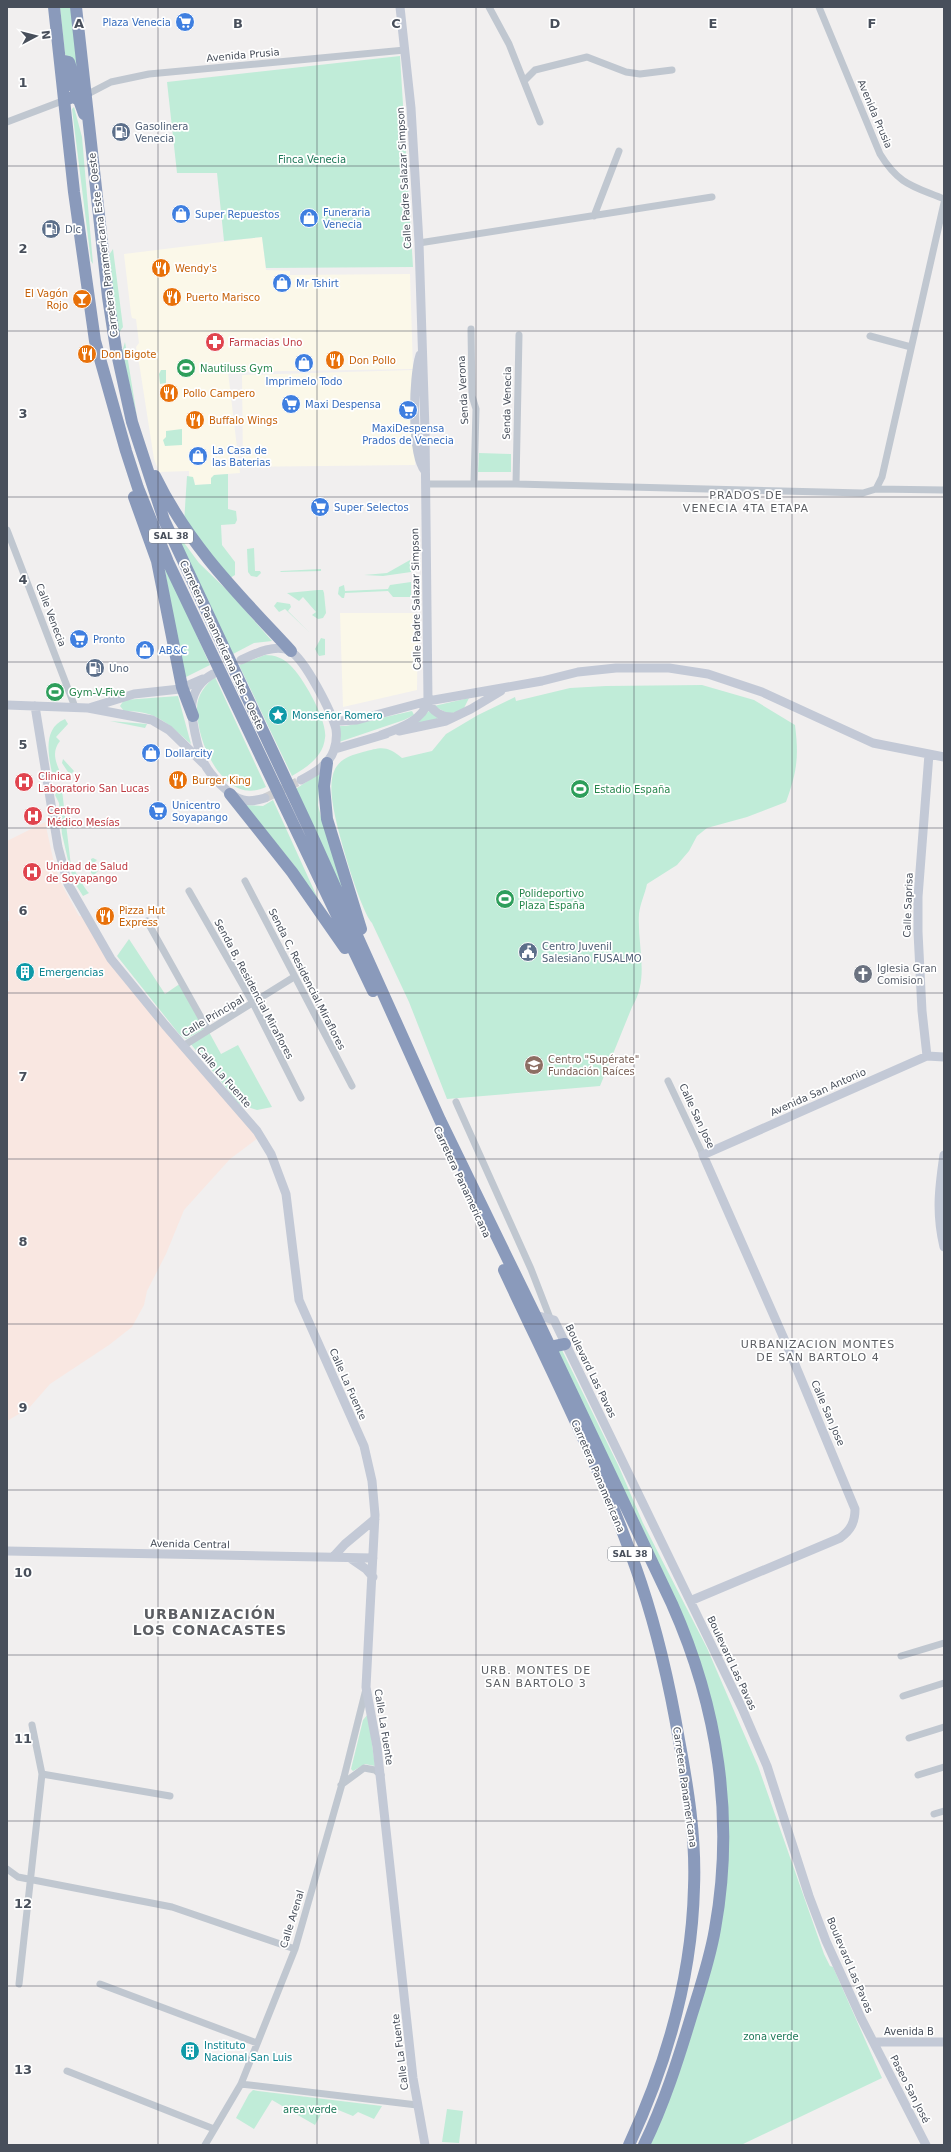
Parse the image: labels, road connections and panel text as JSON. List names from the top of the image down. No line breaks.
{"streets":{"highway":["Carretera Panamericana Este - Oeste","SAL 38","Carretera Panamericana"],"street":["Avenida Prusia","Calle Padre Salazar Simpson","Senda Verona","Senda Venecia","Calle Venecia","Calle Saprisa","Senda C, Residencial Miraflores","Senda B, Residencial Miraflores","Calle Principal","Calle La Fuente","Avenida San Antonio","Calle San Jose","Boulevard Las Pavas","Avenida Central","Calle Arenal","Avenida B","Paseo San José"]},"crossings":[["Avenida Prusia","Calle Padre Salazar Simpson"],["Avenida Prusia","Carretera Panamericana Este - Oeste"],["Carretera Panamericana Este - Oeste","Carretera Panamericana"],["Calle Saprisa","Avenida San Antonio"],["Senda C, Residencial Miraflores","Calle Principal"],["Senda B, Residencial Miraflores","Calle Principal"],["Calle Principal","Calle La Fuente"],["Calle La Fuente","Avenida Central"],["Calle La Fuente","Calle Arenal"],["Avenida San Antonio","Calle San Jose"],["Calle San Jose","Boulevard Las Pavas"],["Boulevard Las Pavas","Avenida B"],["Boulevard Las Pavas","Paseo San José"],["Avenida B","Paseo San José"]],"districts":["PRADOS DE VENECIA 4TA ETAPA","URBANIZACION MONTES DE SAN BARTOLO 4","URBANIZACIÓN LOS CONACASTES","URB. MONTES DE SAN BARTOLO 3"],"parks":["Finca Venecia","zona verde","area verde"],"places":{"supermarket":["Plaza Venecia","Maxi Despensa","MaxiDespensa Prados de Venecia","Super Selectos","Pronto","Unicentro Soyapango"],"fuel station":["Gasolinera Venecia","Dlc","Uno"],"shop":["Super Repuestos","Funeraria Venecia","Mr Tshirt","Imprimelo Todo","La Casa de las Baterias","AB&C","Dollarcity"],"restaurant":["Wendy's","Puerto Marisco","Don Bigote","Don Pollo","Pollo Campero","Buffalo Wings","Burger King","Pizza Hut Express"],"bar":["El Vagón Rojo"],"pharmacy":["Farmacias Uno"],"sports":["Nautiluss Gym","Gym-V-Five","Estadio España","Polideportivo Plaza España"],"place":["Monseñor Romero"],"hospital":["Clinica y Laboratorio San Lucas","Centro Médico Mesías","Unidad de Salud de Soyapango"],"public building":["Centro Juvenil Salesiano FUSALMO"],"building":["Emergencias","Instituto Nacional San Luis"],"church":["Iglesia Gran Comision"],"school or university":["Centro \"Supérate\" Fundación Raíces"]},"north":"right","grid":{"columns":["A","B","C","D","E","F"],"rows":["1","2","3","4","5","6","7","8","9","10","11","12","13"]}}
